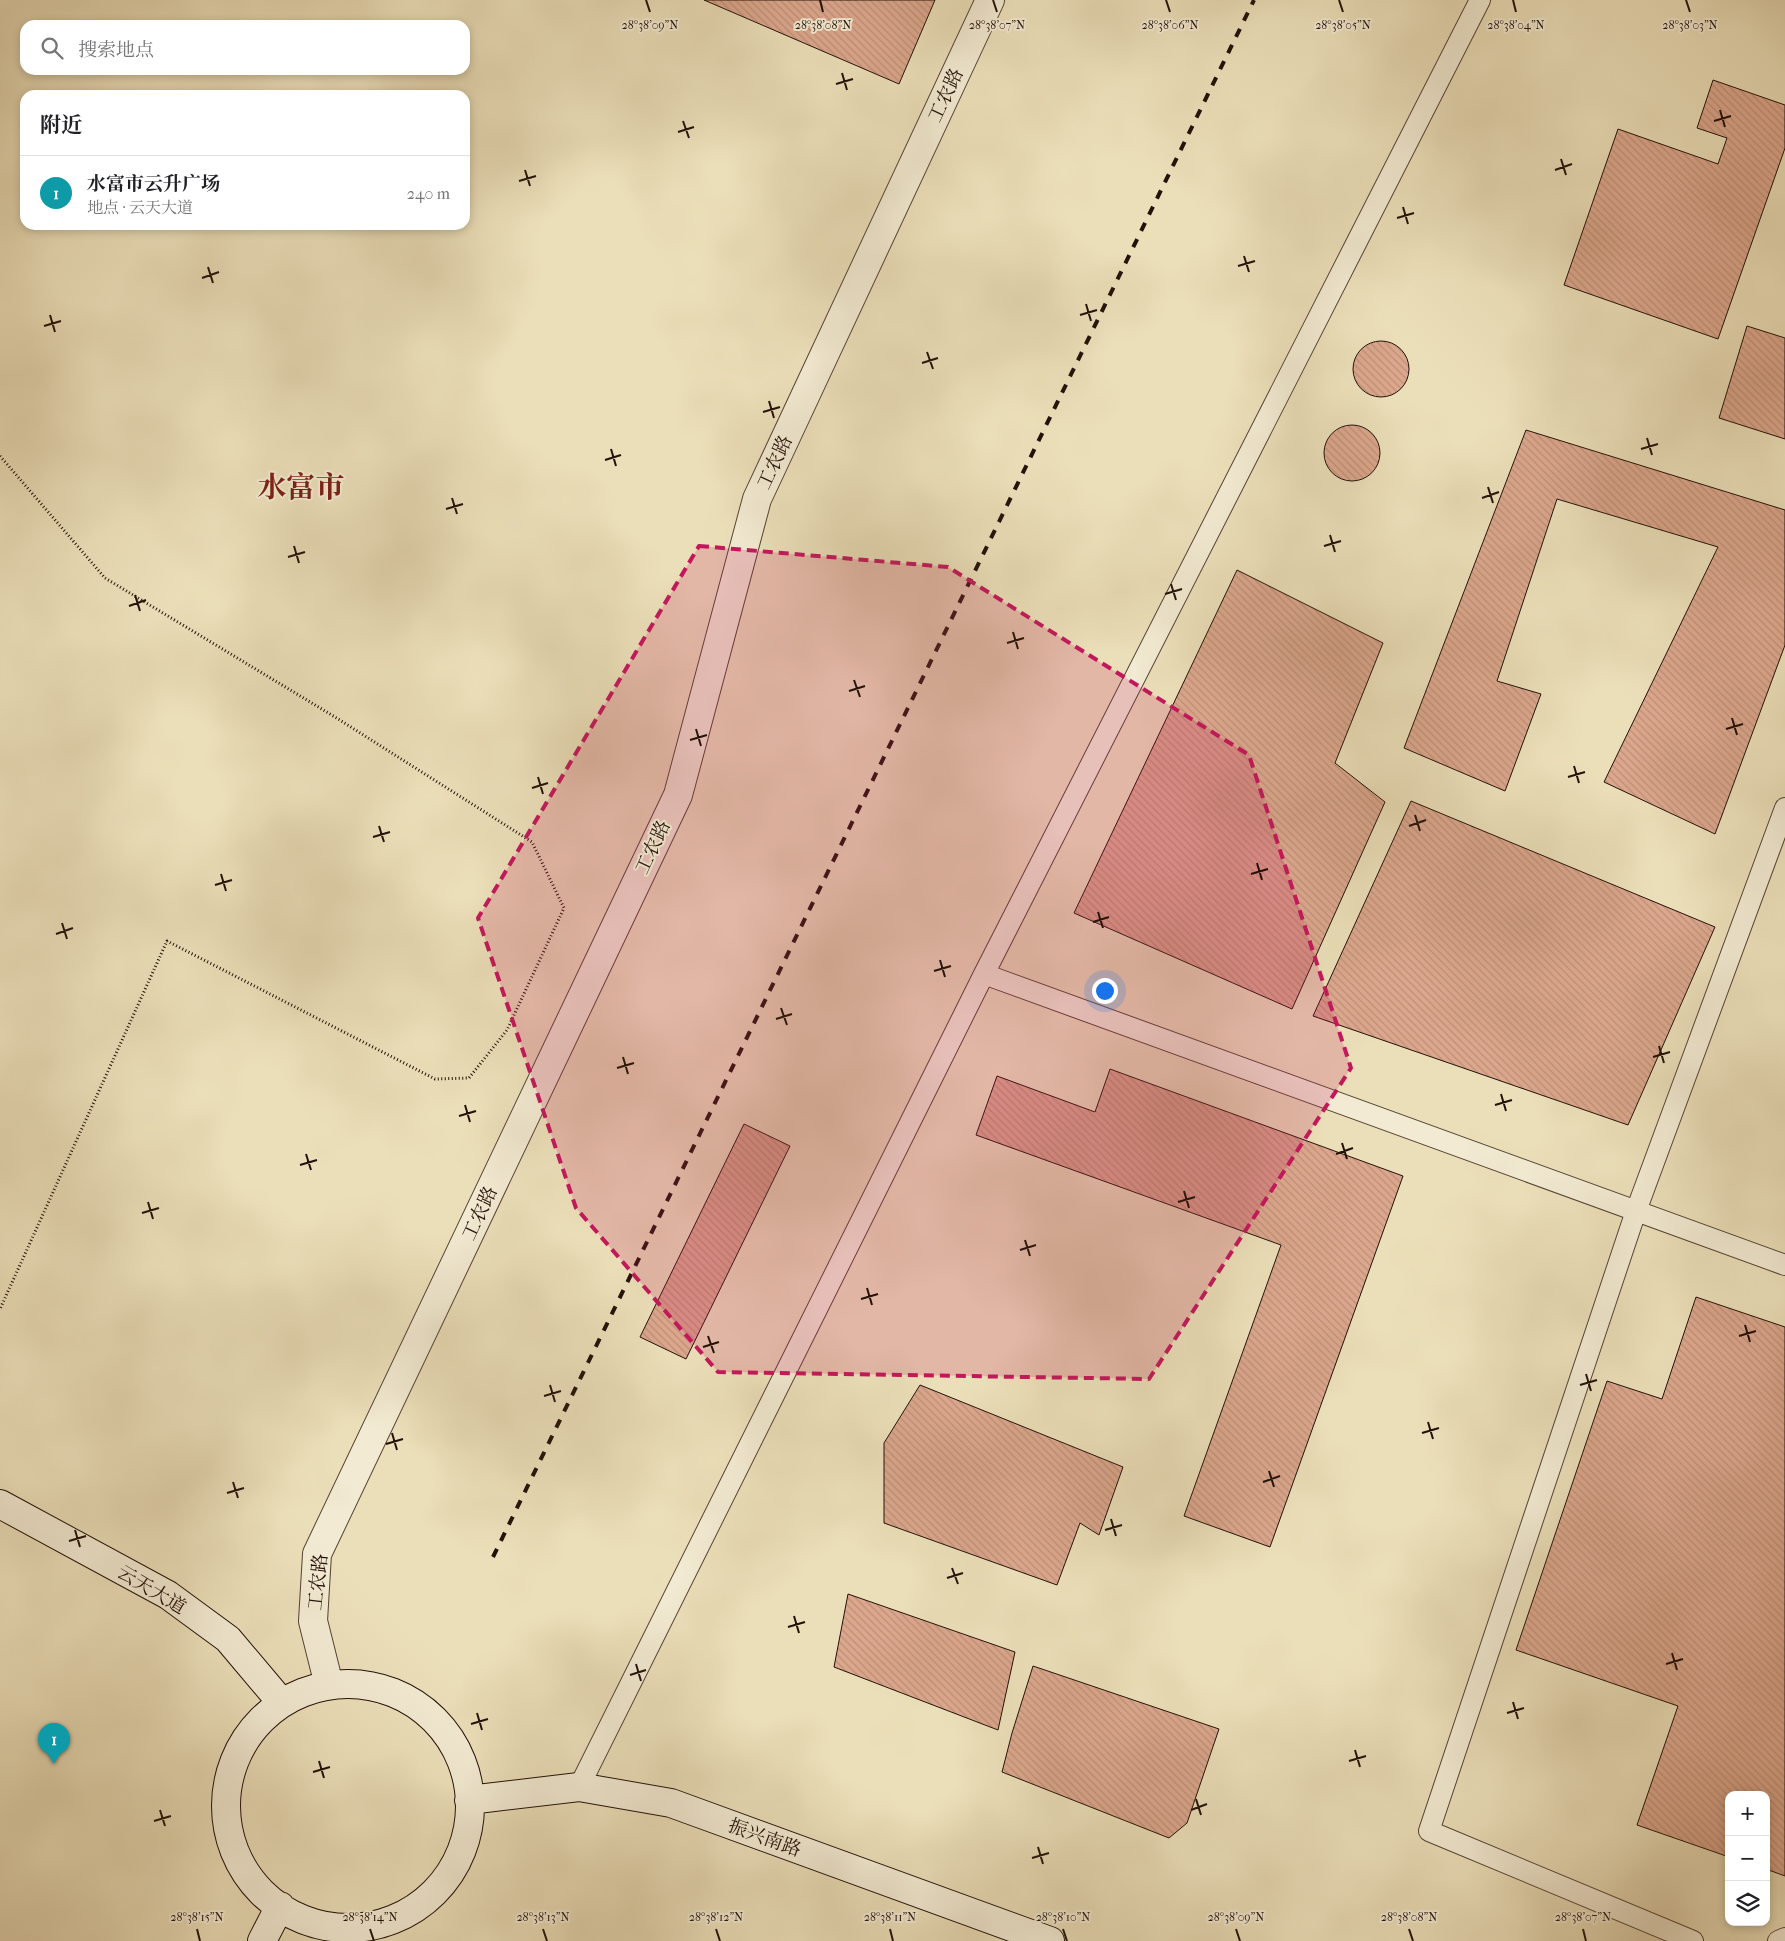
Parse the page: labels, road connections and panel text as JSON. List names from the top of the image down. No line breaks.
{"streets":{"street":["工农路","云天大道","振兴南路"]},"districts":["水富市"],"page":{"search":"搜索地点","heading":"附近","list":[{"mark":"1","name":"水富市云升广场","note":"地点 · 云天大道","value":"240 m"}],"pins":"1","map_buttons":["+","−"]},"coordinates":["28°38'09\"N","28°38'08\"N","28°38'07\"N","28°38'06\"N","28°38'05\"N","28°38'04\"N","28°38'03\"N","28°38'15\"N","28°38'14\"N","28°38'13\"N","28°38'12\"N","28°38'11\"N","28°38'10\"N"]}
